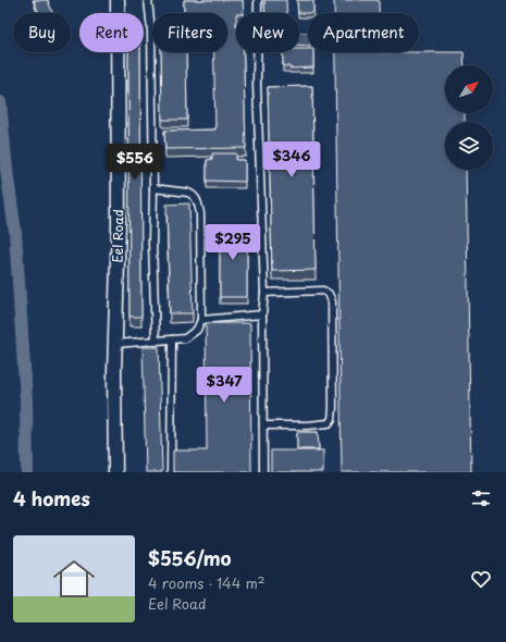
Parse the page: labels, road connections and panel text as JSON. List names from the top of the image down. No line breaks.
{"streets":{"street":["Eel Road"]},"north":"top right","page":{"chip":["Buy","Rent","Filters","New","Apartment"],"price":["$346","$556","$295","$347"],"heading":"4 homes","list":[{"name":"$556/mo","note":"4 rooms · 144 m² · Eel Road"}]}}
